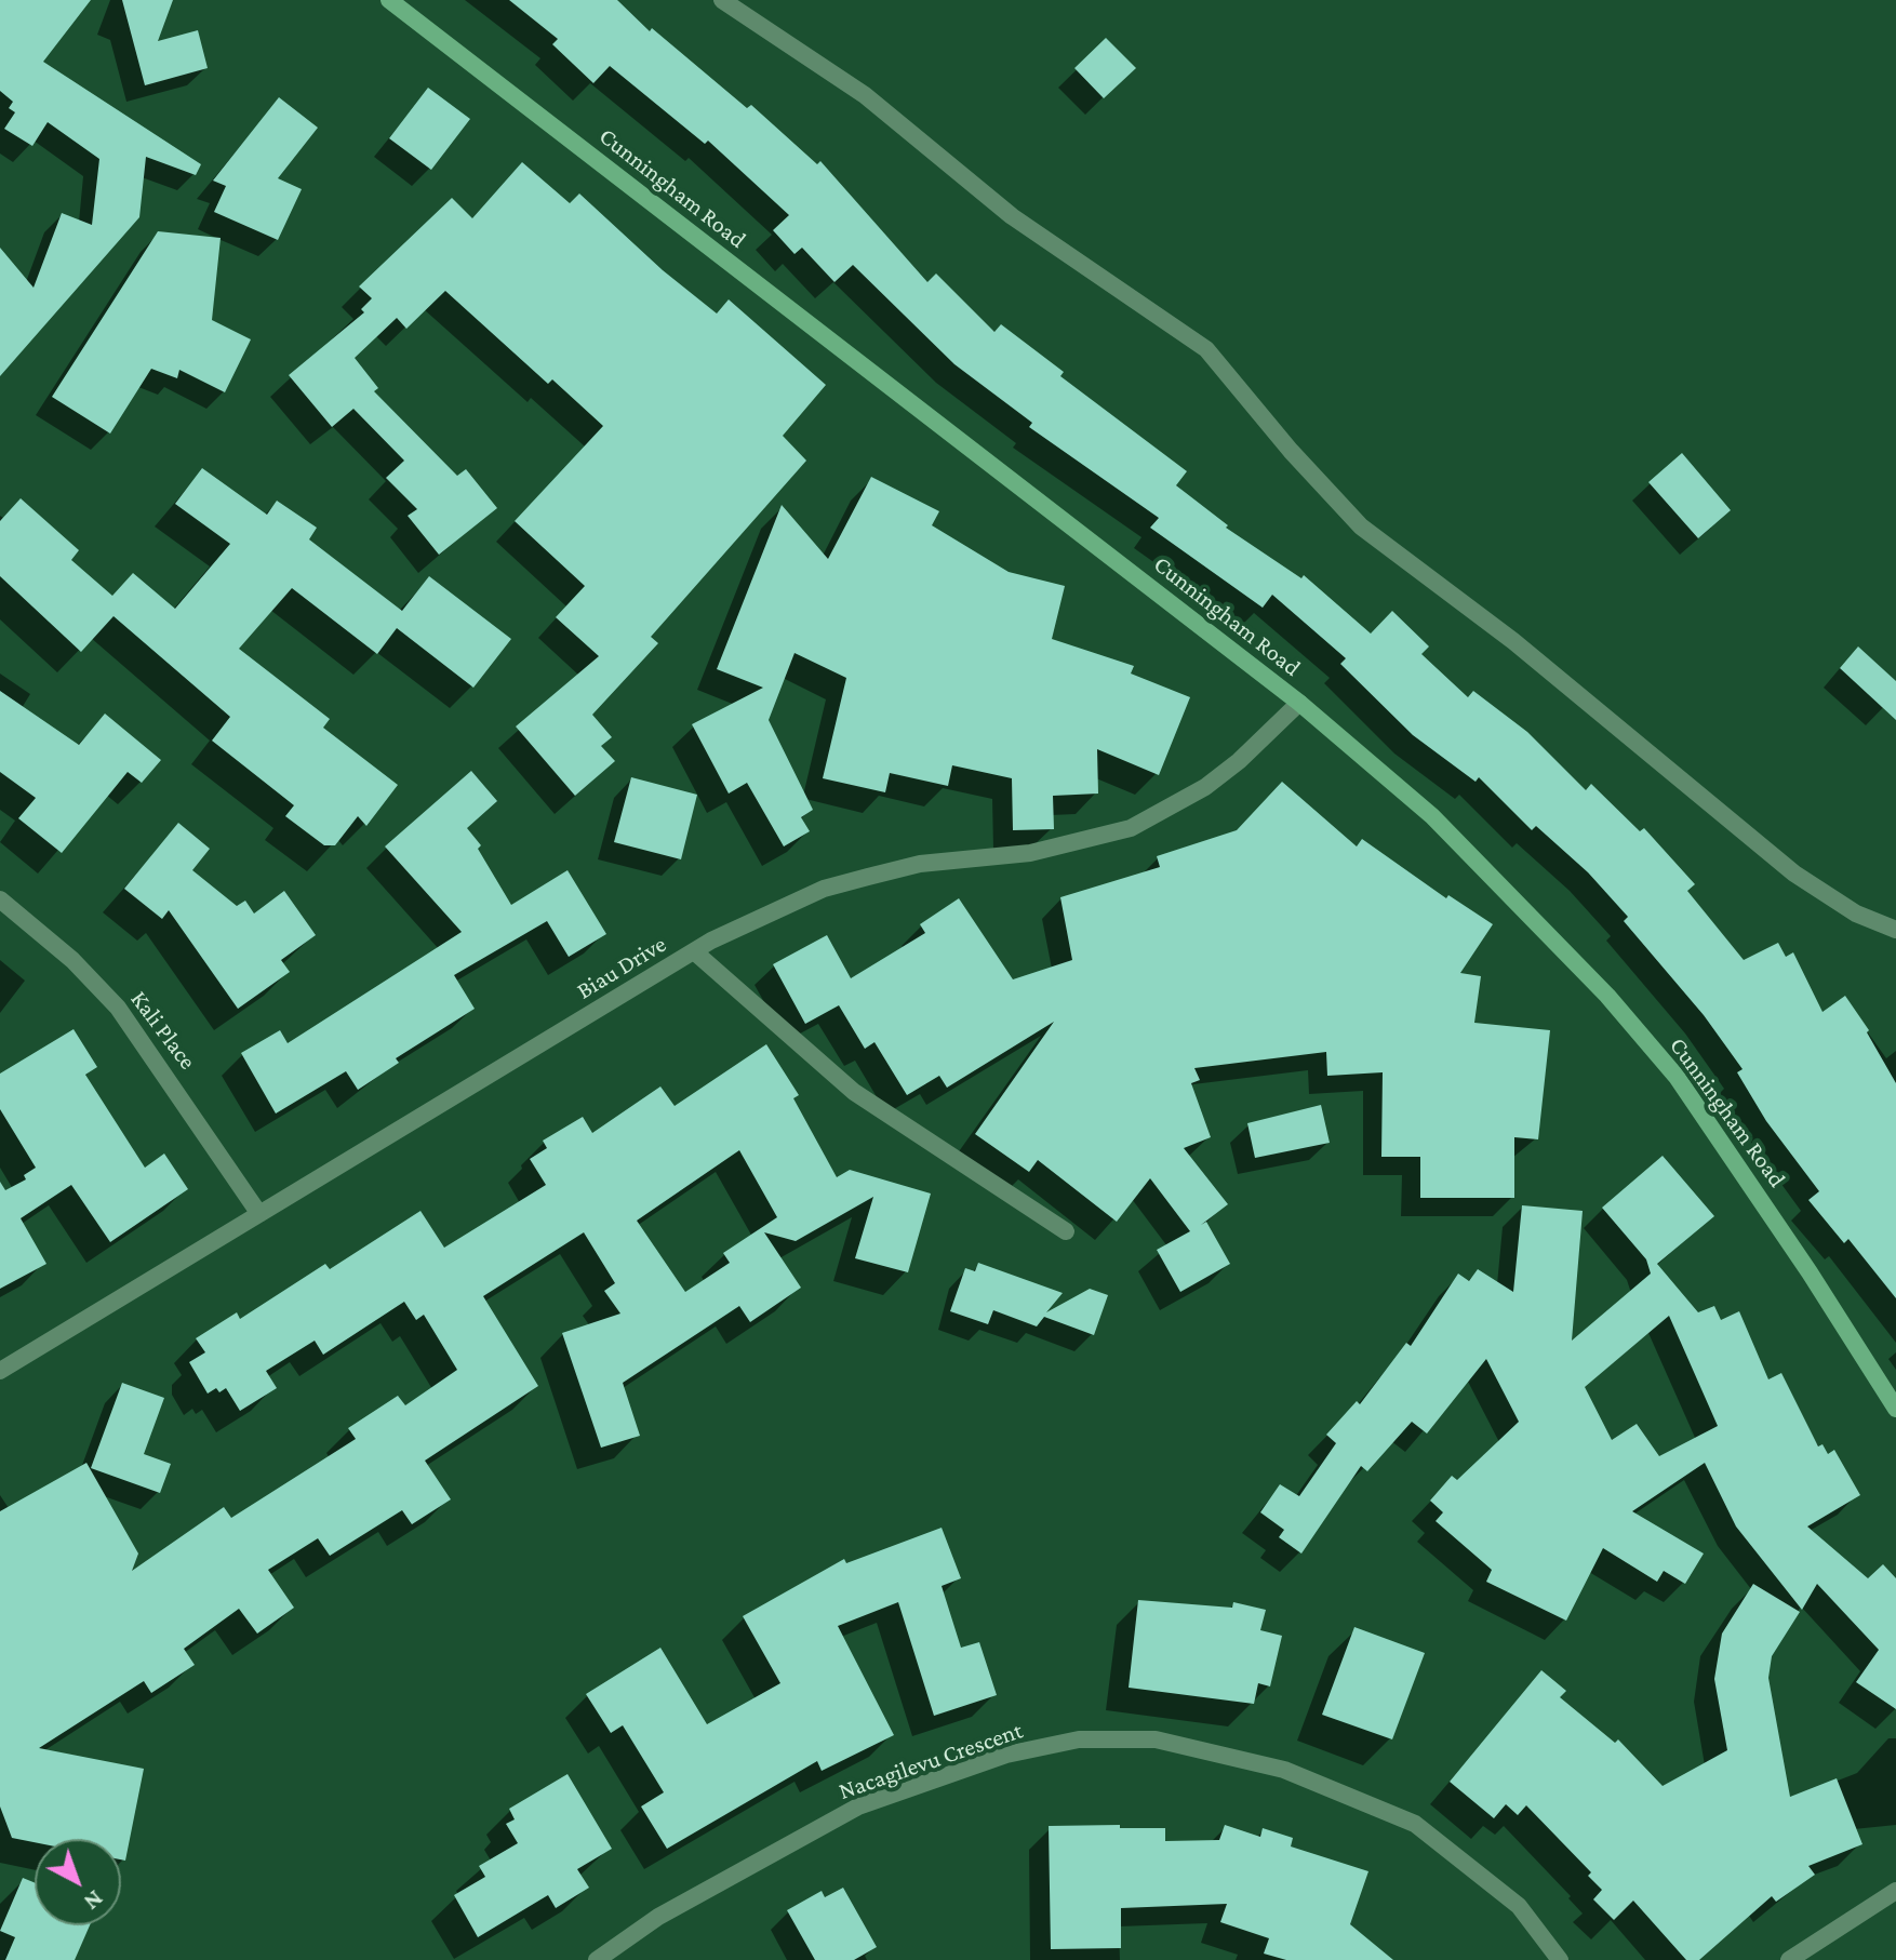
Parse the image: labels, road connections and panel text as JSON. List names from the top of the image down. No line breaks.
{"streets":{"main road":["Cunningham Road"],"street":["Biau Drive","Kali Place","Nacagilevu Crescent"]},"crossings":[["Cunningham Road","Biau Drive"],["Biau Drive","Kali Place"]],"north":"bottom right"}
